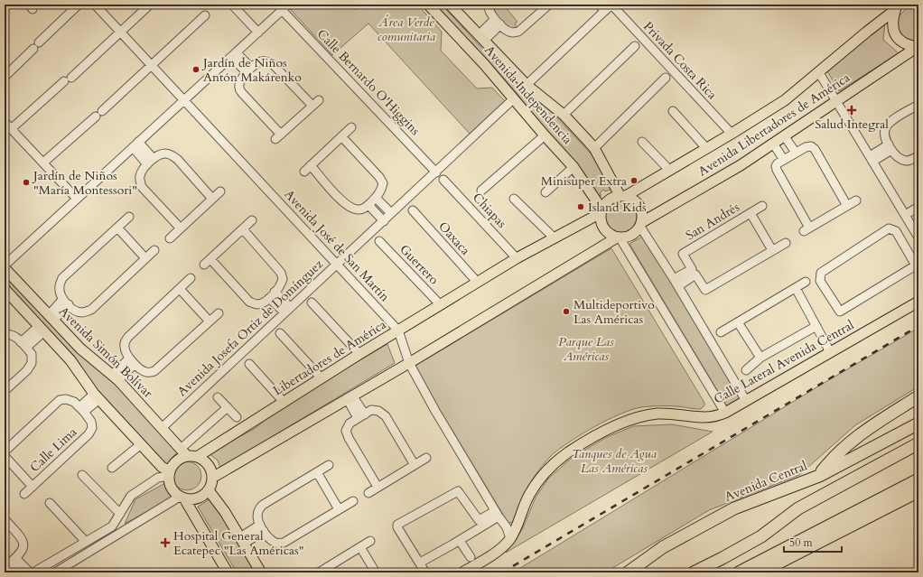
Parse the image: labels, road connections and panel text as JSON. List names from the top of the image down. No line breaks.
{"streets":{"highway":["Avenida Central"],"main road":["Avenida Independencia","Avenida Libertadores de América","Avenida Simón Bolívar","Libertadores de América","Calle Lateral Avenida Central"],"street":["Privada Costa Rica","Calle Bernardo O'Higgins","Chiapas","San Andrés","Oaxaca","Avenida José de San Martín","Guerrero","Avenida Josefa Ortiz de Domínguez","Calle Lima"]},"crossings":[["Privada Costa Rica","Avenida Libertadores de América"],["Calle Bernardo O'Higgins","Avenida Josefa Ortiz de Domínguez"],["Avenida Independencia","Avenida Libertadores de América"],["Avenida Independencia","Avenida Josefa Ortiz de Domínguez"],["Oaxaca","Libertadores de América"],["Avenida José de San Martín","Avenida Josefa Ortiz de Domínguez"],["Avenida José de San Martín","Libertadores de América"],["Avenida José de San Martín","Calle Lateral Avenida Central"],["Guerrero","Libertadores de América"],["Avenida Josefa Ortiz de Domínguez","Avenida Simón Bolívar"],["Avenida Simón Bolívar","Libertadores de América"]],"parks":["Área Verde comunitaria","Parque Las Américas","Tanques de Agua Las Américas"],"places":{"other":["Jardín de Niños Antón Makárenko","Minisuper Extra","Jardín de Niños \"María Montessori\"","Island Kids","Multideportivo Las Américas"],"health":["Salud Integral","Hospital General Ecatepec \"Las Américas\""]},"scale_bar":"50 m"}
